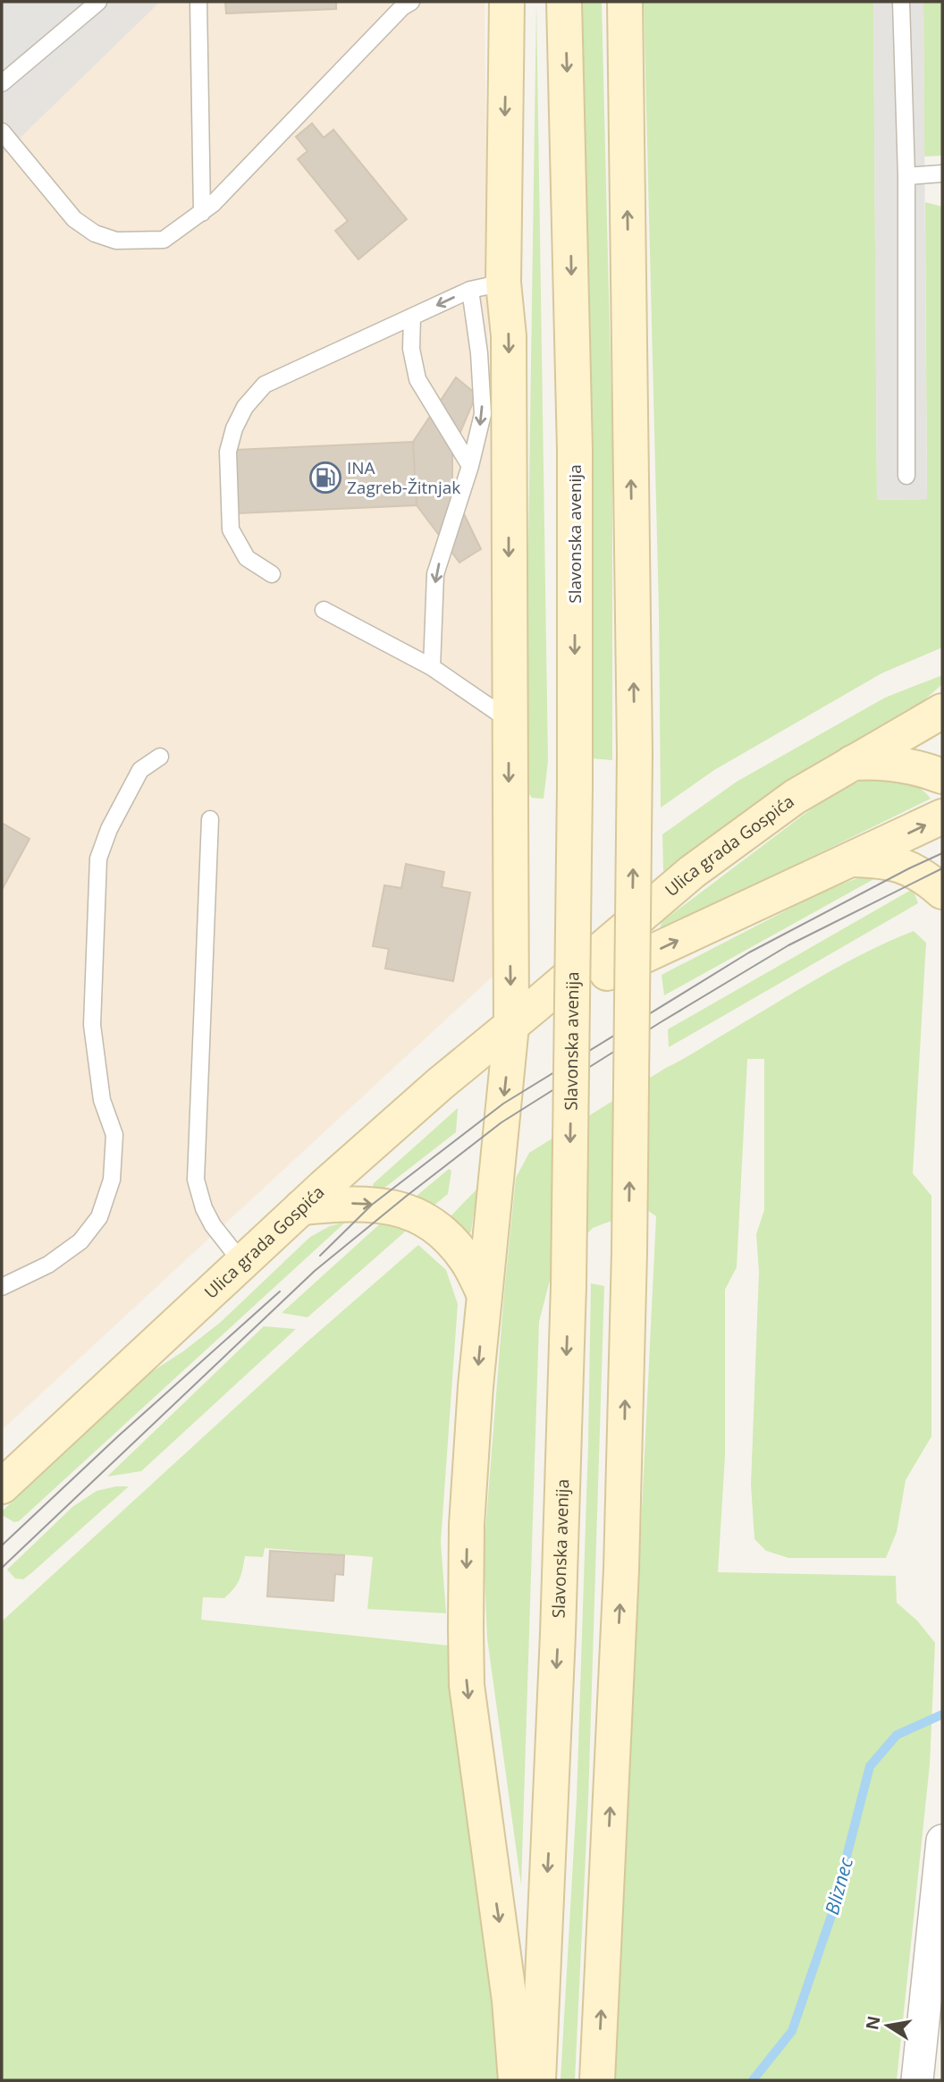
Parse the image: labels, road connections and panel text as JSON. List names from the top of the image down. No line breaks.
{"streets":{"main road":["Slavonska avenija","Ulica grada Gospića"]},"water":["Bliznec"],"places":{"fuel station":["INA Zagreb-Žitnjak"]},"north":"left"}
